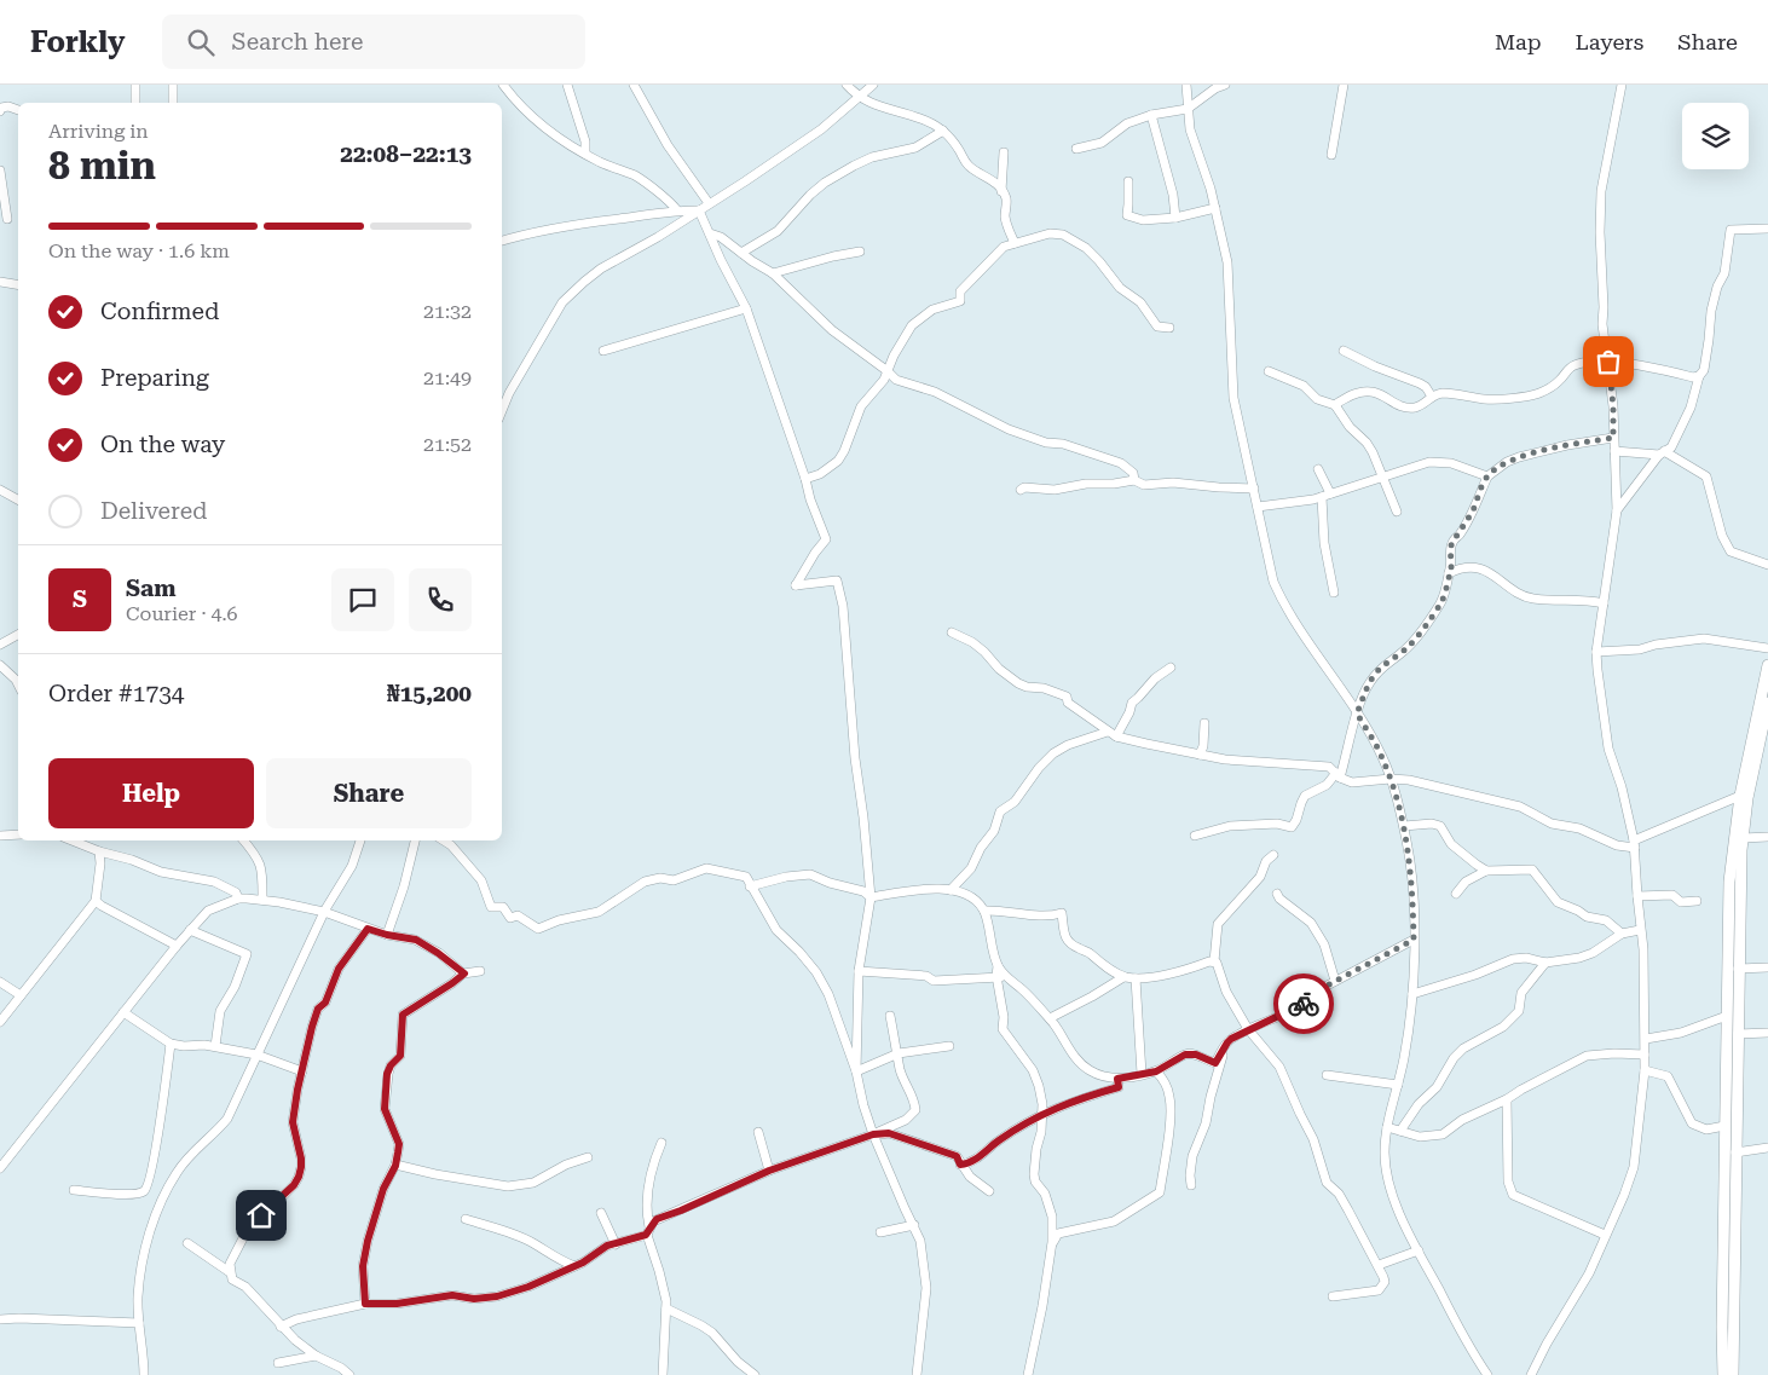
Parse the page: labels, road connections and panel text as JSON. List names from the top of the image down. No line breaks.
{"page":{"header":"Forkly","search":"Search here","nav":["Map","Layers","Share"],"heading":["8 min","Arriving in","22:08–22:13"],"panel":["Sam","Courier · 4.6","Order #1734","₦15,200"],"bar":"On the way · 1.6 km","list":[["Confirmed","21:32"],["Preparing","21:49"],["On the way","21:52"],"Delivered"],"round":"S","buttons":["Help","Share"]}}
